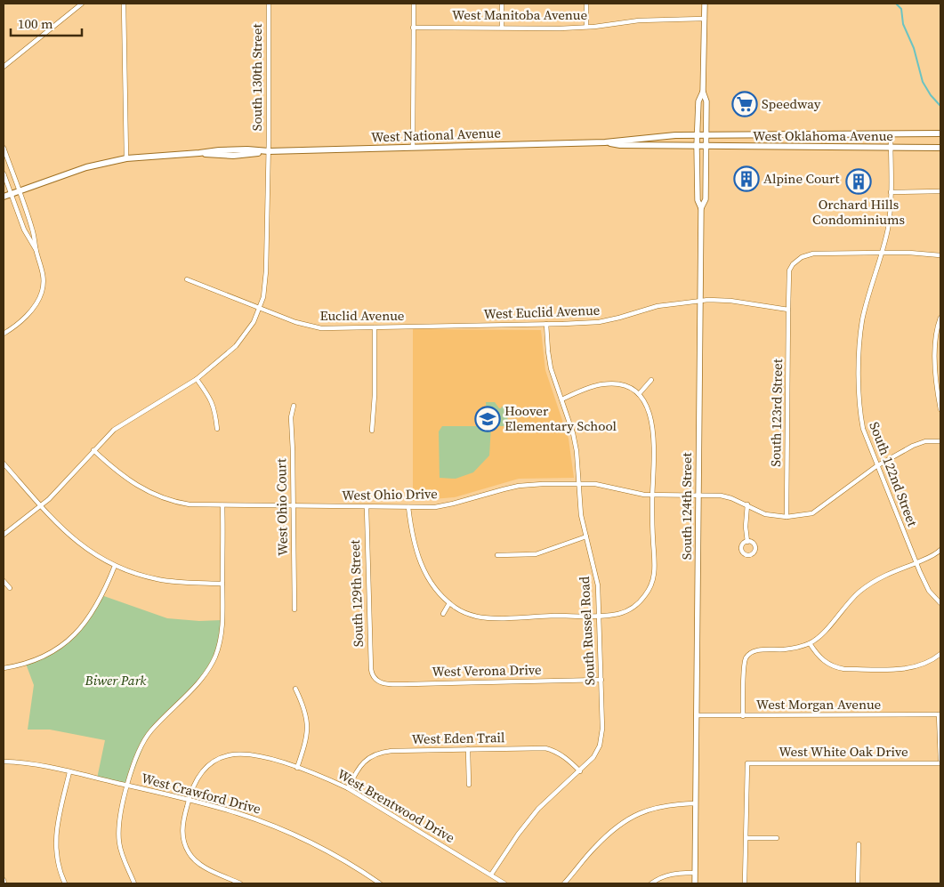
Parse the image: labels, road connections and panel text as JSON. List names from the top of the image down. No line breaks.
{"streets":{"main road":["West National Avenue","West Oklahoma Avenue"],"street":["West Manitoba Avenue","South 130th Street","West Euclid Avenue","Euclid Avenue","South 123rd Street","South 122nd Street","West Ohio Drive","South 124th Street","West Ohio Court","South 129th Street","South Russel Road","West Verona Drive","West Morgan Avenue","West Eden Trail","West White Oak Drive","West Crawford Drive","West Brentwood Drive"]},"crossings":[["West Manitoba Avenue","South 124th Street"],["South 130th Street","West National Avenue"],["South 130th Street","Euclid Avenue"],["South 130th Street","West Ohio Drive"],["West National Avenue","West Oklahoma Avenue"],["West National Avenue","South 124th Street"],["West Oklahoma Avenue","South 122nd Street"],["West Oklahoma Avenue","South 124th Street"],["West Euclid Avenue","Euclid Avenue"],["West Euclid Avenue","South 123rd Street"],["West Euclid Avenue","South 124th Street"],["West Euclid Avenue","South Russel Road"],["South 123rd Street","West Ohio Drive"],["South 122nd Street","West Ohio Drive"],["West Ohio Drive","South 124th Street"],["West Ohio Drive","West Ohio Court"],["West Ohio Drive","South 129th Street"],["West Ohio Drive","South Russel Road"],["South 124th Street","West Morgan Avenue"],["South 129th Street","West Verona Drive"],["South Russel Road","West Verona Drive"],["South Russel Road","West Eden Trail"],["South Russel Road","West Brentwood Drive"],["West Eden Trail","West Brentwood Drive"],["West Crawford Drive","West Brentwood Drive"]],"parks":["Biwer Park"],"places":{"supermarket":["Speedway"],"building":["Alpine Court","Orchard Hills Condominiums"],"school or university":["Hoover Elementary School"]},"scale_bar":"100 m"}
